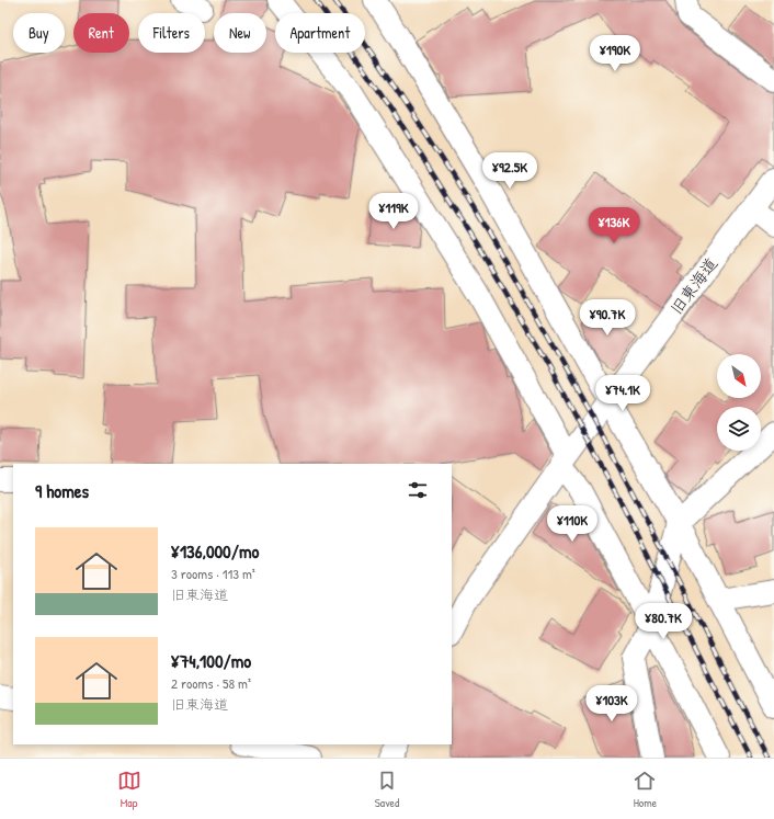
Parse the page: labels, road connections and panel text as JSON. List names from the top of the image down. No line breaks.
{"streets":{"street":["旧東海道"]},"north":"bottom right","page":{"chip":["Buy","Rent","Filters","New","Apartment"],"price":["¥190K","¥92.5K","¥119K","¥136K","¥90.7K","¥74.1K","¥110K","¥80.7K","¥103K"],"heading":"9 homes","list":[{"name":"¥136,000/mo","note":"3 rooms · 113 m² · 旧東海道"},{"name":"¥74,100/mo","note":"2 rooms · 58 m² · 旧東海道"}],"tabs":["Map","Saved","Home"]}}
